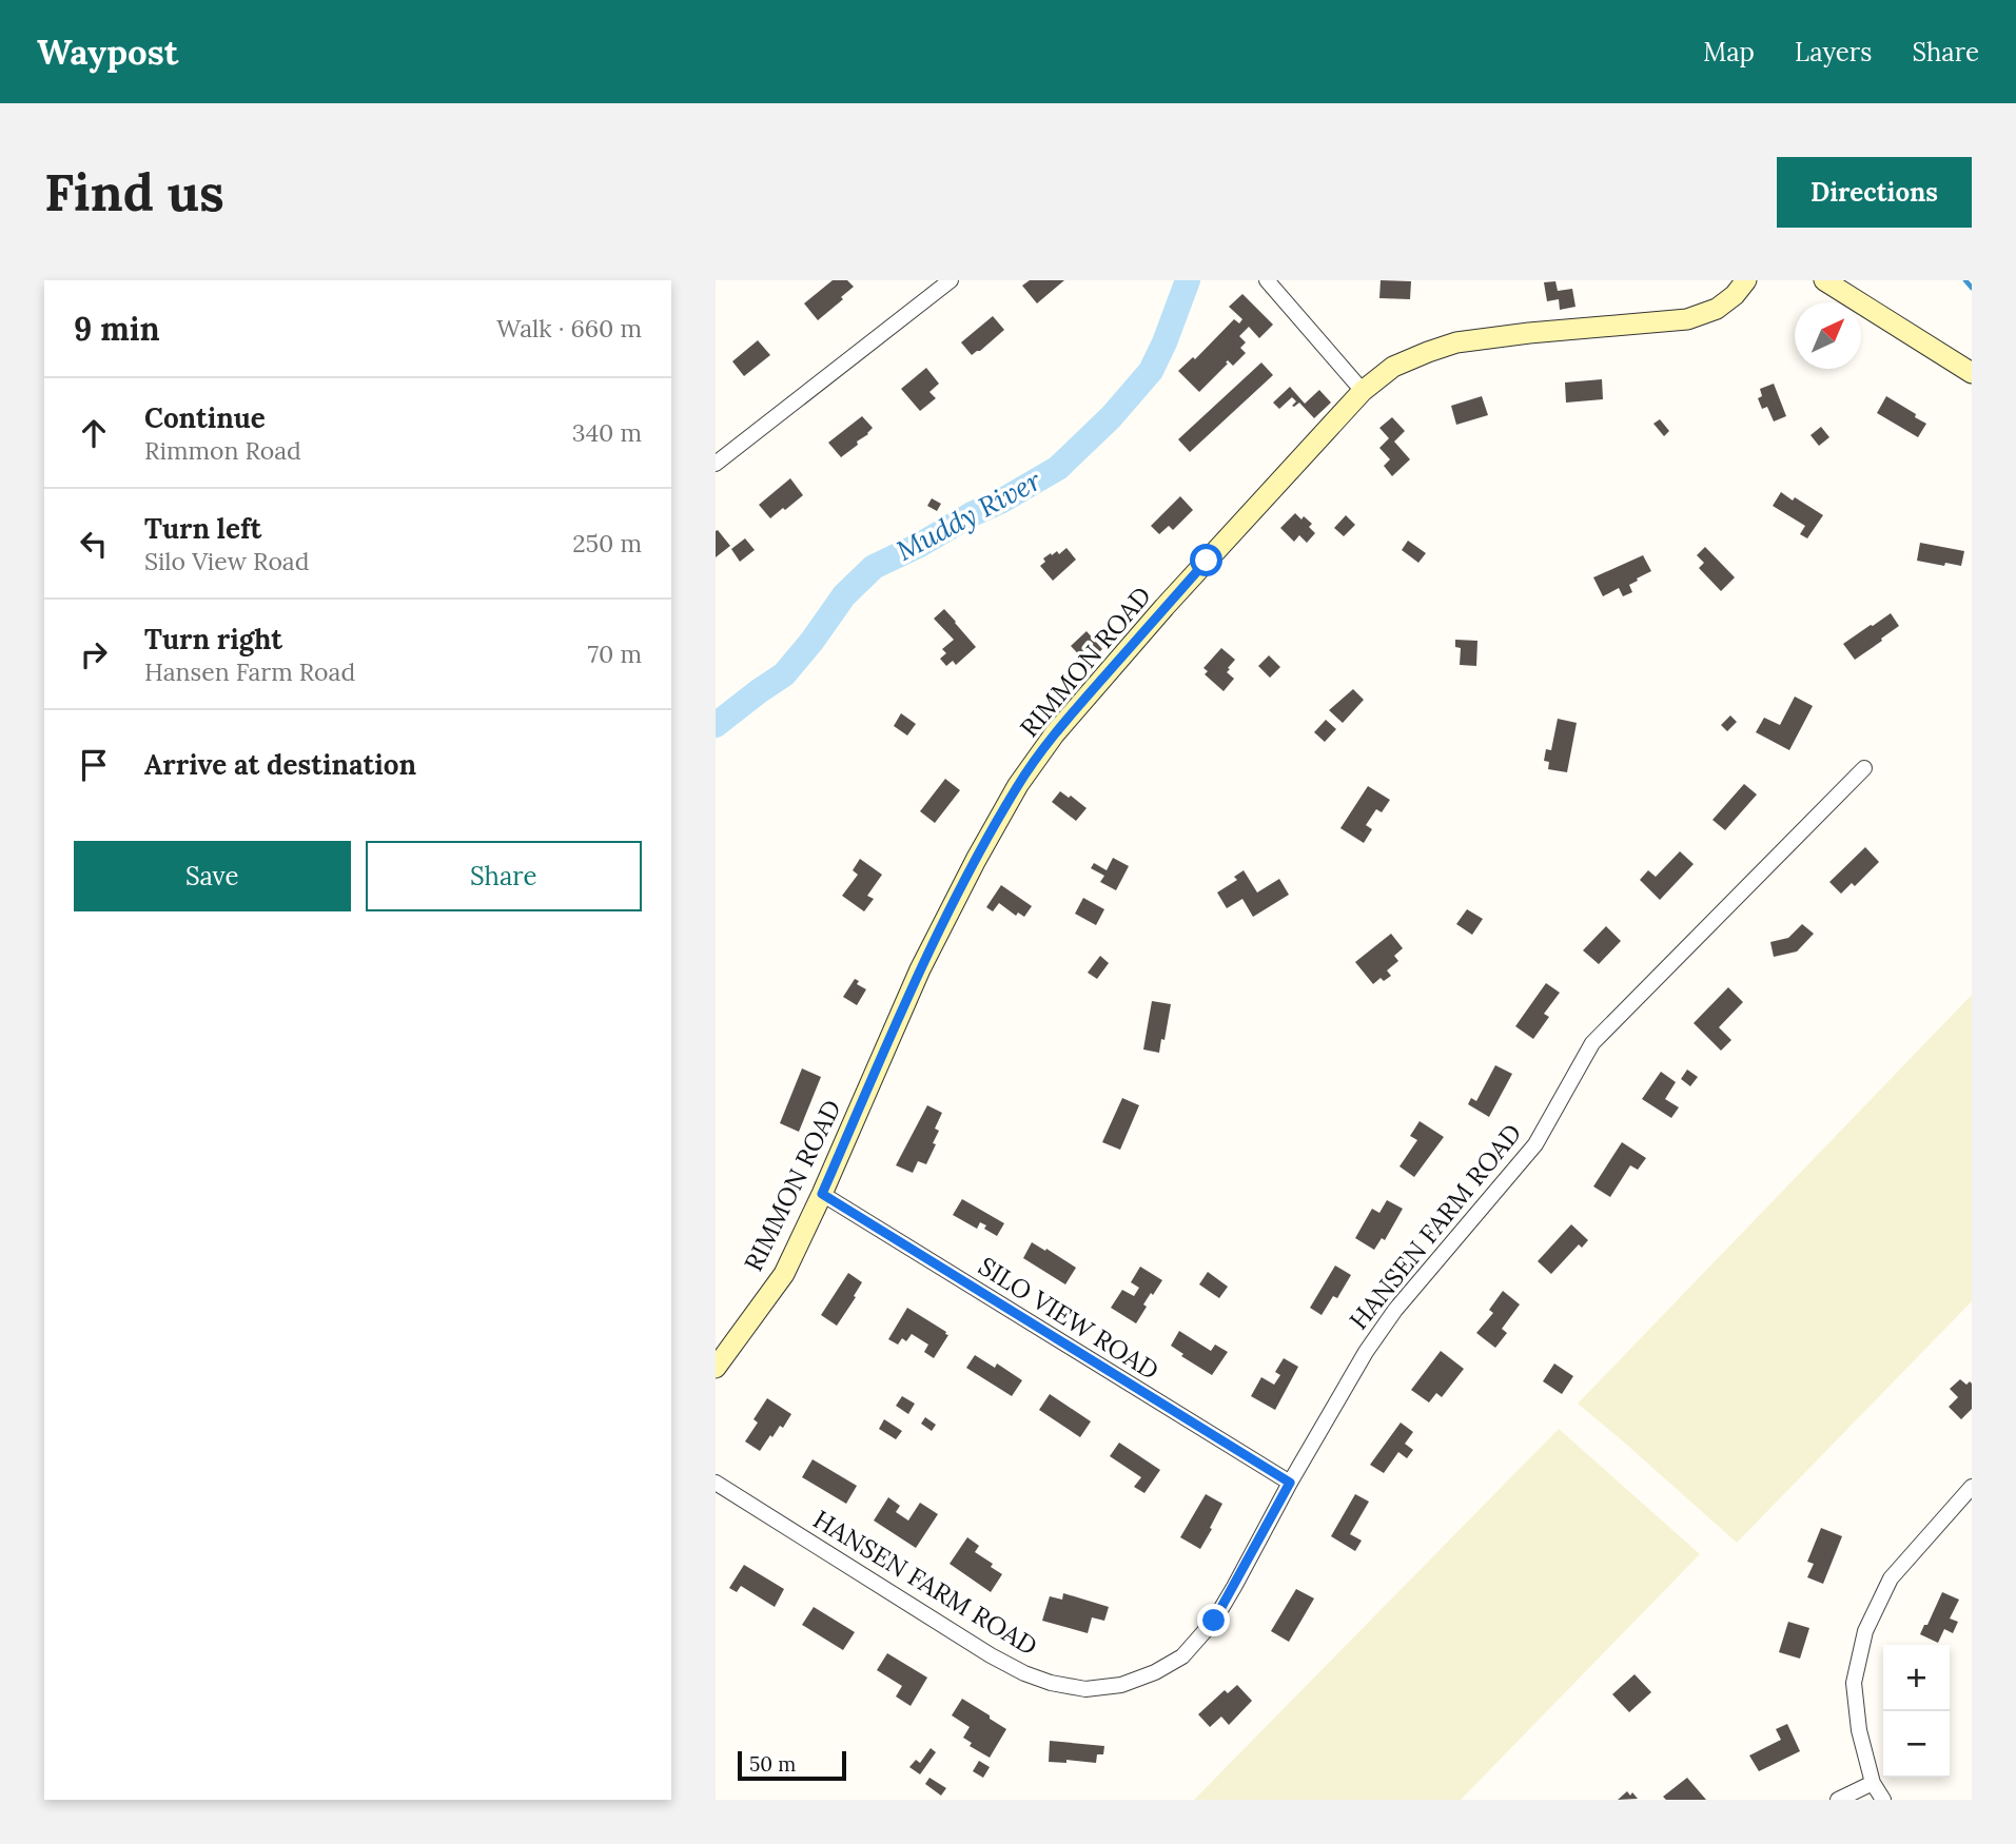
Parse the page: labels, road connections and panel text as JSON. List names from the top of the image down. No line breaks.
{"streets":{"street":["RIMMON ROAD","HANSEN FARM ROAD","SILO VIEW ROAD"]},"crossings":[["RIMMON ROAD","SILO VIEW ROAD"],["HANSEN FARM ROAD","SILO VIEW ROAD"]],"water":["Muddy River"],"scale_bar":"50 m","north":"top right","page":{"header":"Waypost","nav":["Map","Layers","Share"],"buttons":["Directions",["Save","Share"]],"title":"Find us","heading":["9 min","Walk · 660 m"],"list":[["Continue","Rimmon Road","340 m"],["Turn left","Silo View Road","250 m"],["Turn right","Hansen Farm Road","70 m"],"Arrive at destination"],"map_buttons":["+","−"],"scale":"50 m"}}
